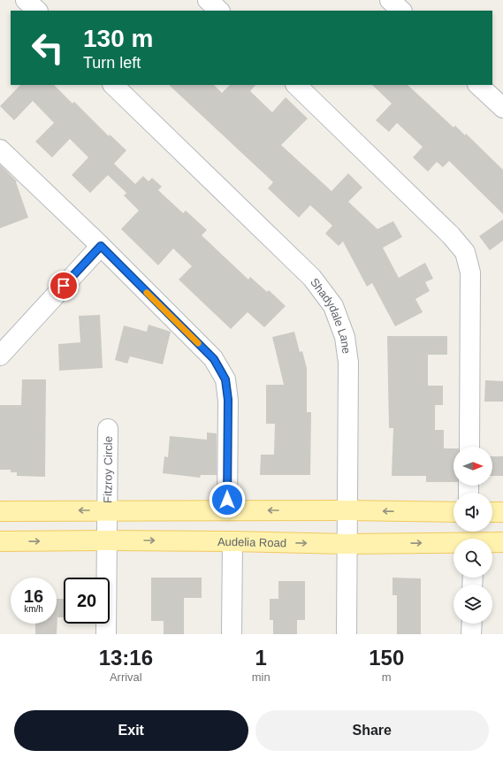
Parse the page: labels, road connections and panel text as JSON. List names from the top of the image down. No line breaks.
{"streets":{"main road":["Audelia Road"],"street":["Shadydale Lane","Fitzroy Circle"]},"crossings":[["Shadydale Lane","Audelia Road"],["Fitzroy Circle","Audelia Road"]],"north":"right","page":{"turn":["130 m","Turn left"],"speed":"16 km/h","limit":"20","eta":["13:16","Arrival","1","min","150","m"],"buttons":["Exit","Share"]}}
